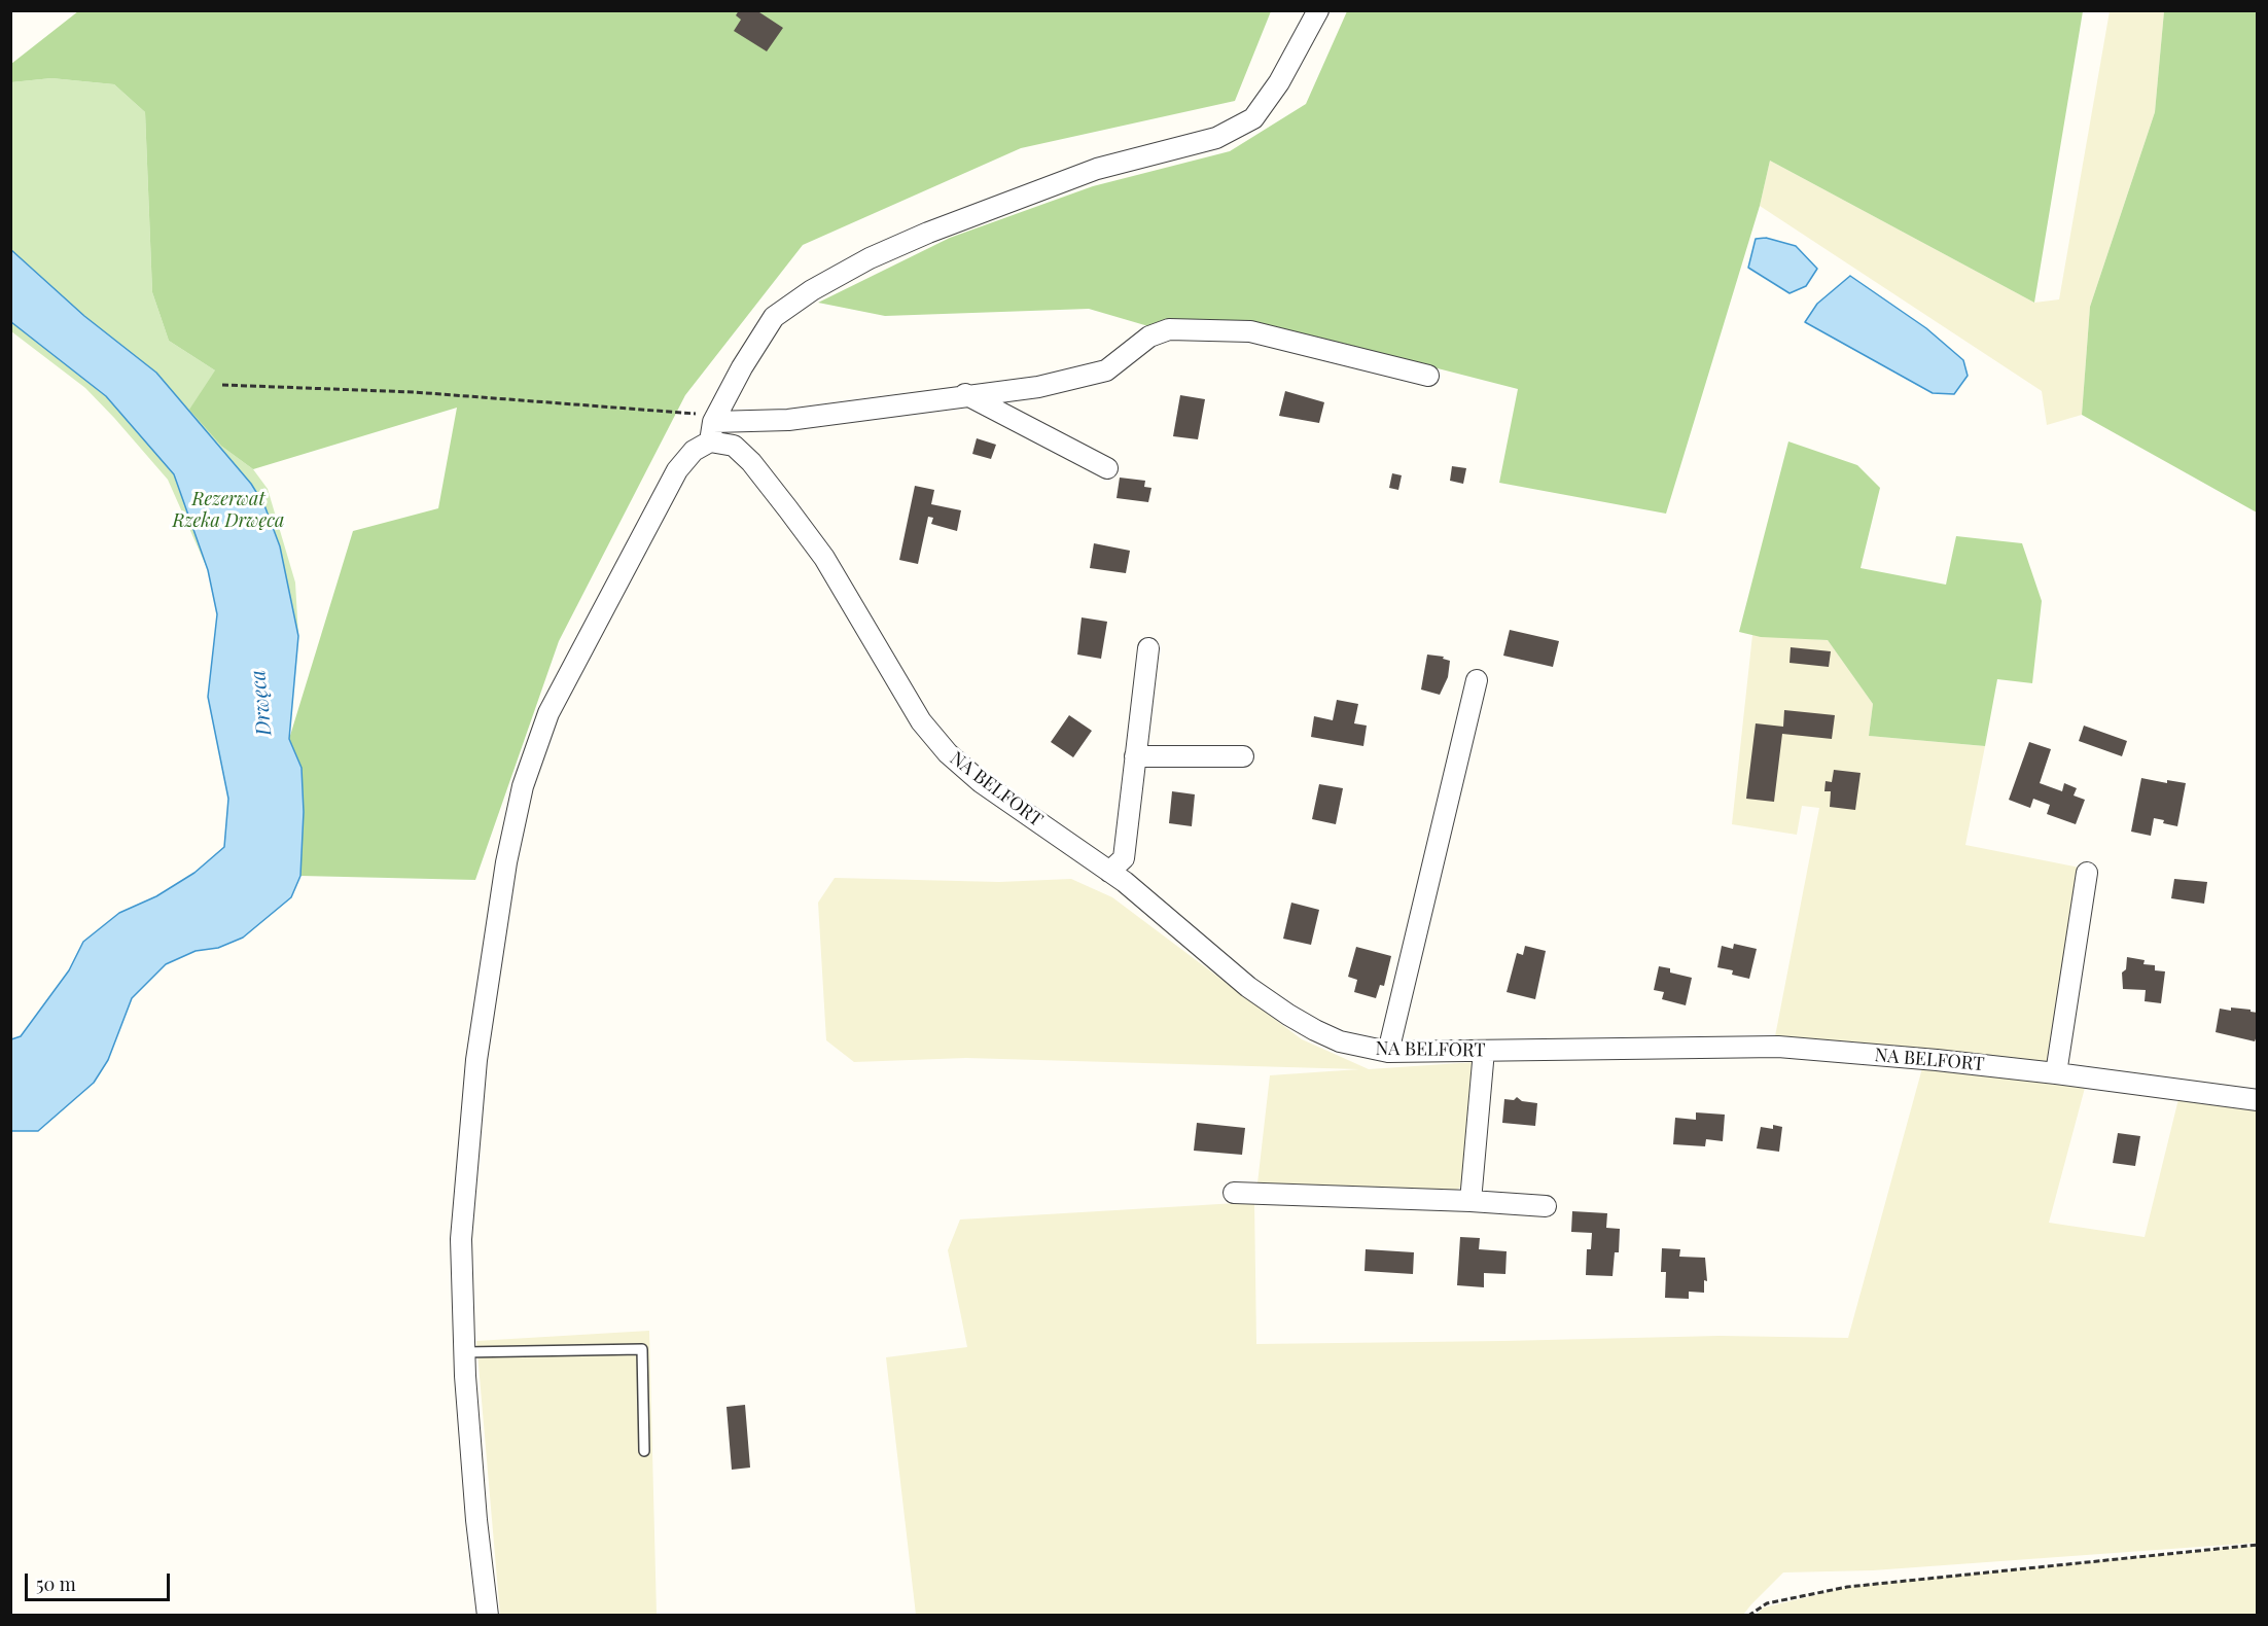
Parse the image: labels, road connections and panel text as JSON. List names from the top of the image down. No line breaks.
{"streets":{"street":["NA BELFORT"]},"water":["Drwęca"],"parks":["Rezerwat Rzeka Drwęca"],"scale_bar":"50 m"}
